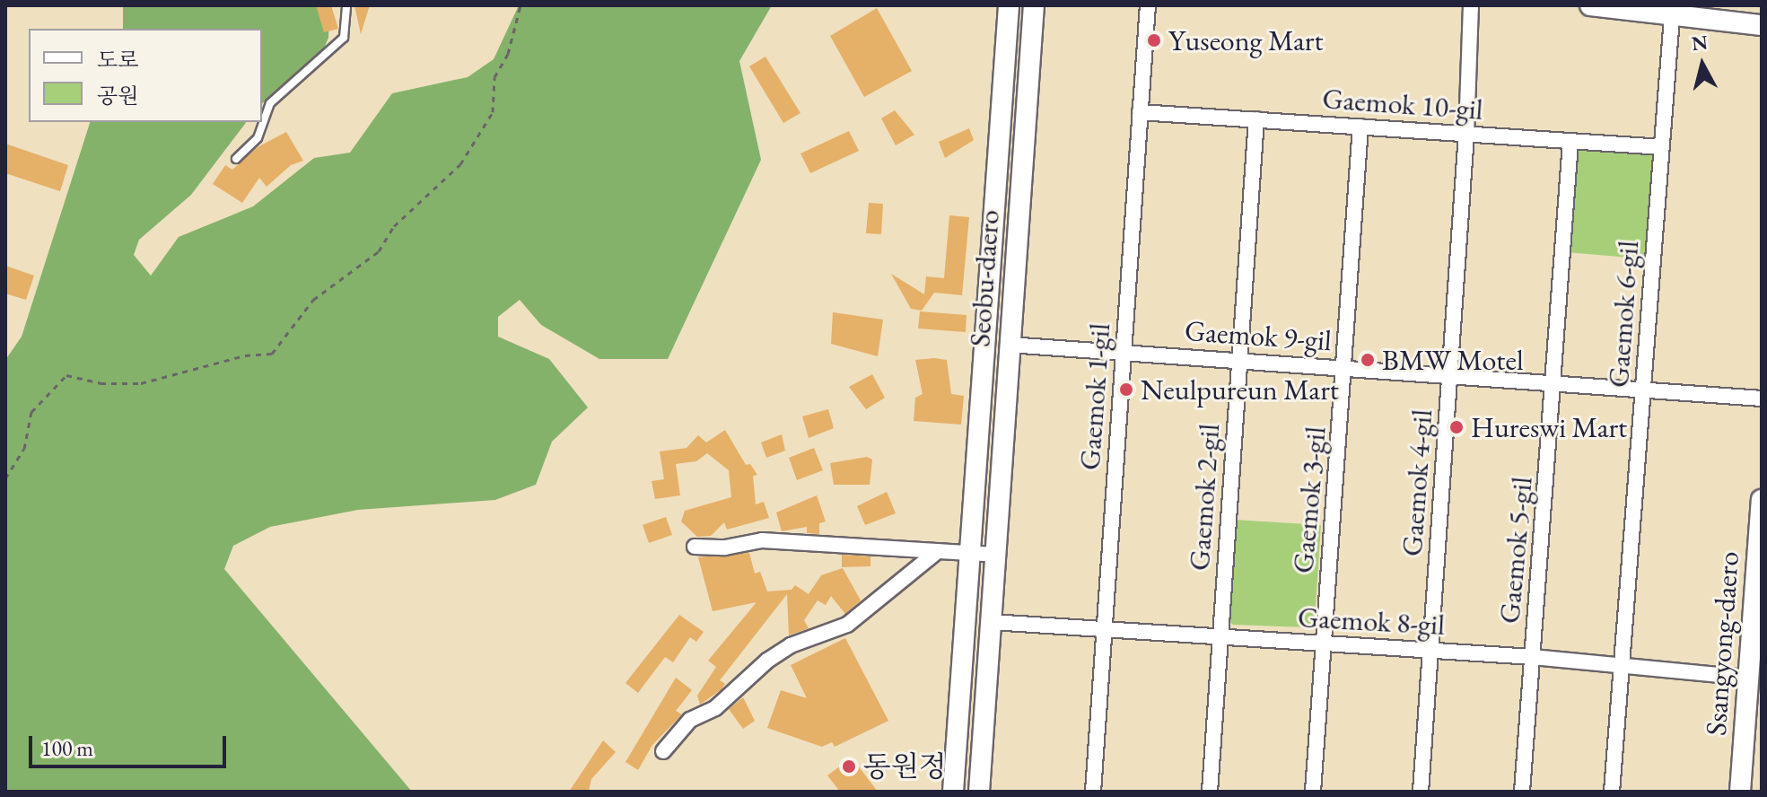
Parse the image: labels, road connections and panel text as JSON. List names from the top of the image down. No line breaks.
{"streets":{"main road":["Seobu-daero","Ssangyong-daero"],"street":["Gaemok 10-gil","Gaemok 6-gil","Gaemok 9-gil","Gaemok 1-gil","Gaemok 4-gil","Gaemok 2-gil","Gaemok 3-gil","Gaemok 5-gil","Gaemok 8-gil"]},"crossings":[["Gaemok 10-gil","Gaemok 6-gil"],["Gaemok 10-gil","Gaemok 1-gil"],["Gaemok 10-gil","Gaemok 4-gil"],["Gaemok 10-gil","Gaemok 2-gil"],["Gaemok 10-gil","Gaemok 3-gil"],["Gaemok 10-gil","Gaemok 5-gil"],["Seobu-daero","Gaemok 9-gil"],["Seobu-daero","Gaemok 8-gil"],["Gaemok 6-gil","Gaemok 9-gil"],["Gaemok 6-gil","Gaemok 8-gil"],["Gaemok 9-gil","Gaemok 1-gil"],["Gaemok 9-gil","Gaemok 4-gil"],["Gaemok 9-gil","Gaemok 2-gil"],["Gaemok 9-gil","Gaemok 3-gil"],["Gaemok 9-gil","Gaemok 5-gil"],["Gaemok 1-gil","Gaemok 8-gil"],["Gaemok 4-gil","Gaemok 8-gil"],["Gaemok 2-gil","Gaemok 8-gil"],["Gaemok 3-gil","Gaemok 8-gil"],["Gaemok 5-gil","Gaemok 8-gil"],["Gaemok 8-gil","Ssangyong-daero"]],"places":["Yuseong Mart","BMW Motel","Neulpureun Mart","Hureswi Mart","동원정"],"legend":["도로","공원"],"scale_bar":"100 m","north":"top"}
